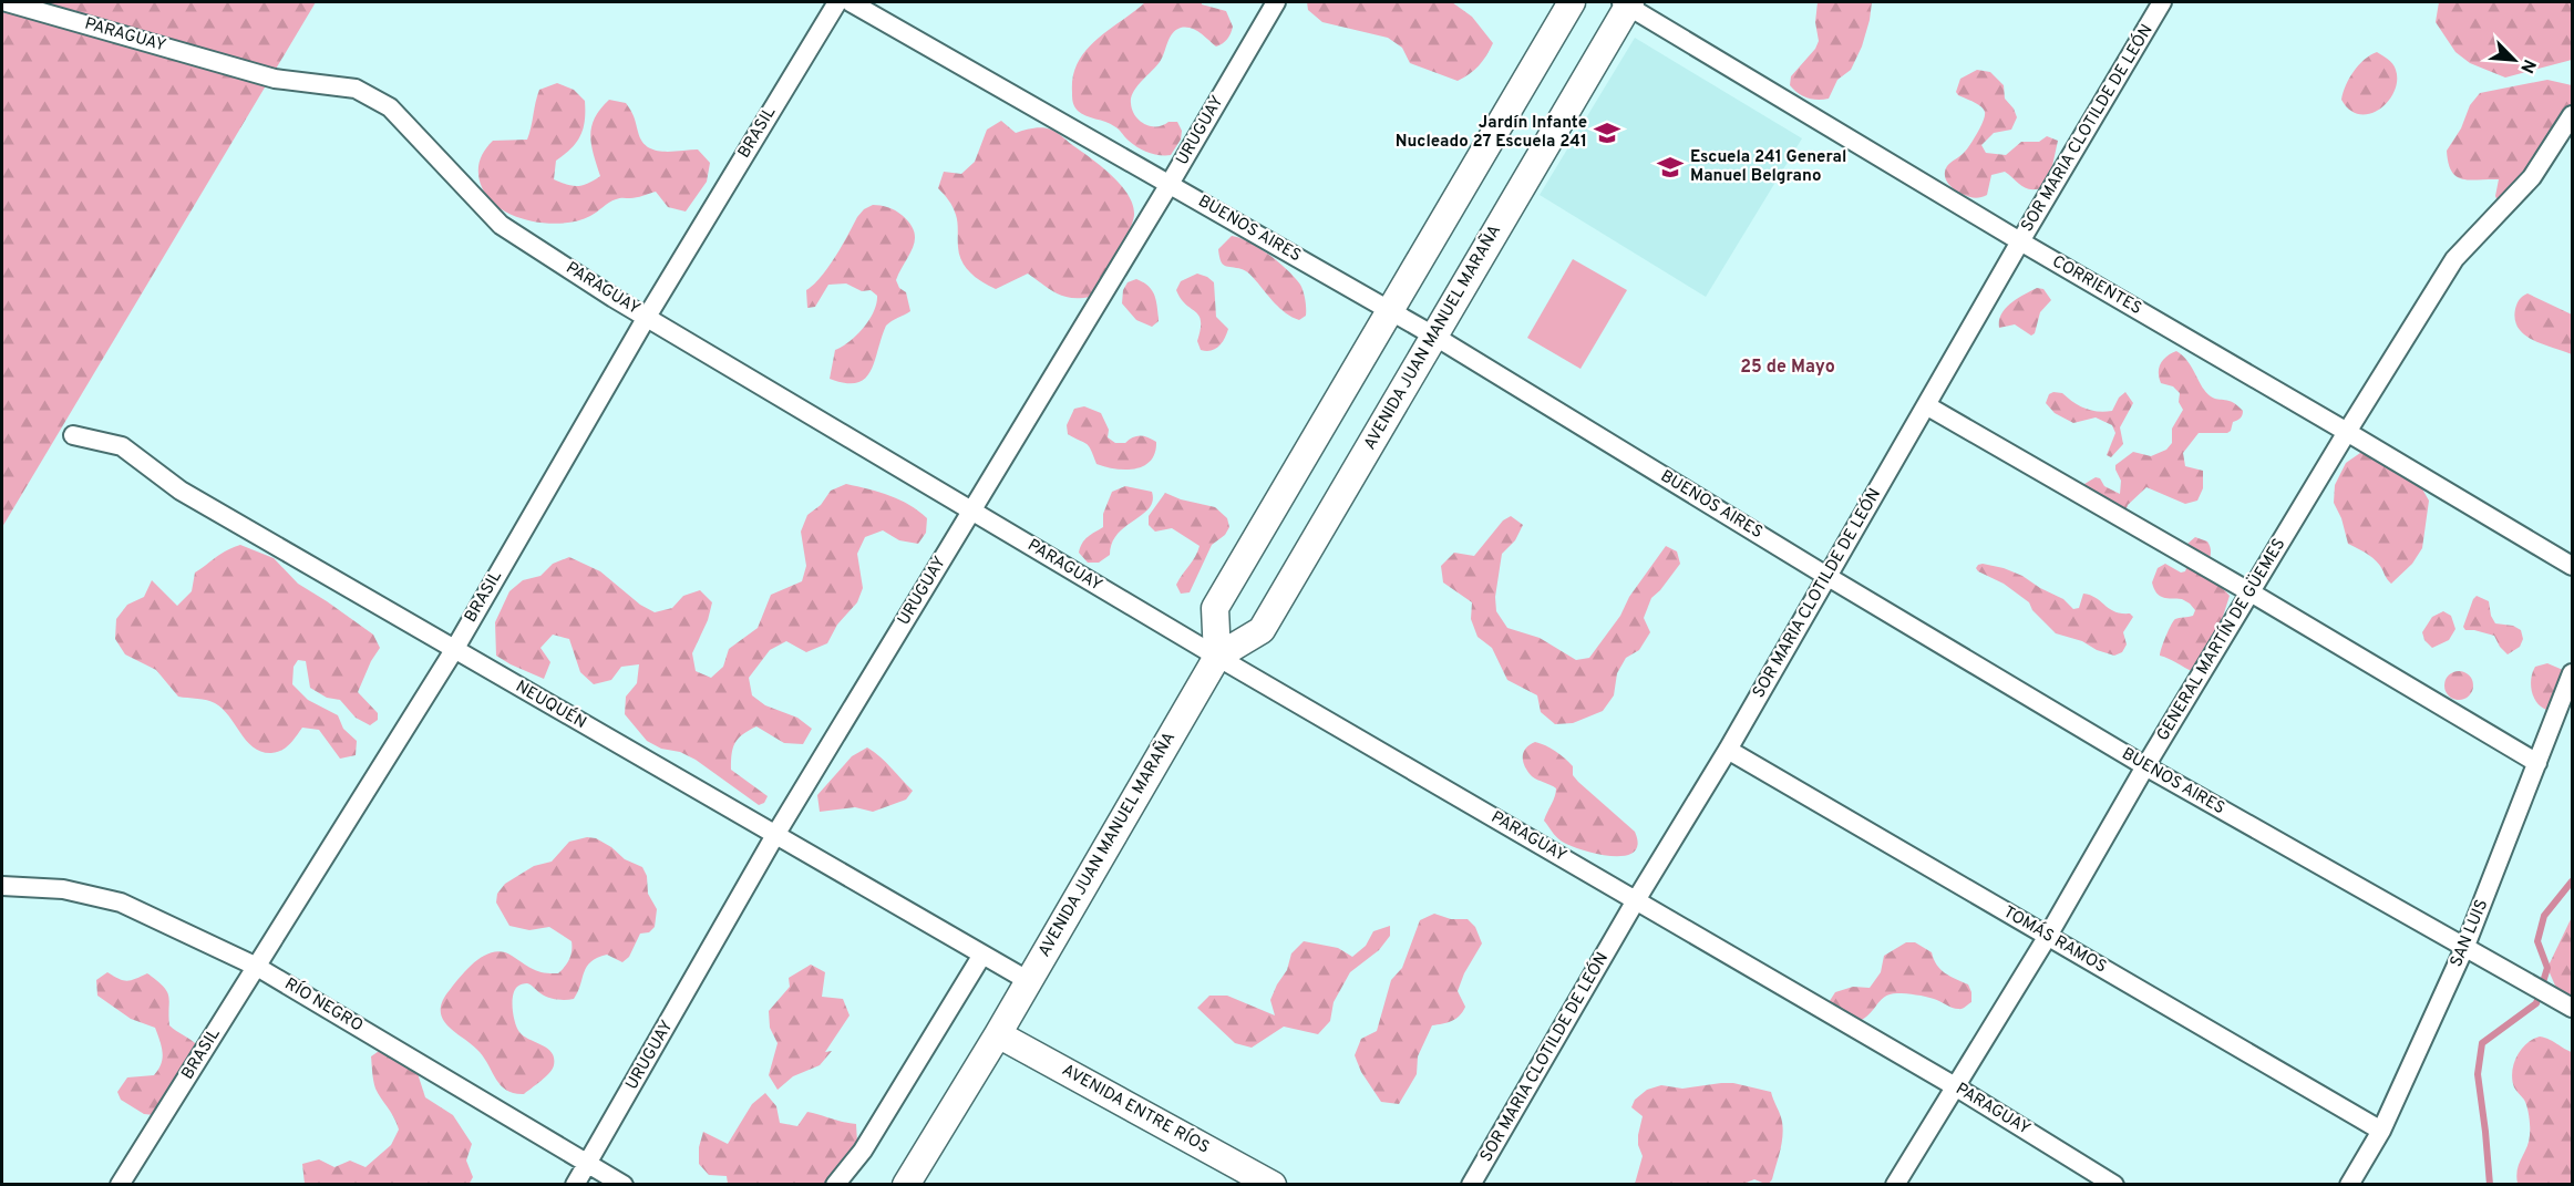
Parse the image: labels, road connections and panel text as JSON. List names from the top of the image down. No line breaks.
{"streets":{"street":["PARAGUAY","SOR MARIA CLOTILDE DE LEÓN","URUGUAY","BRASIL","BUENOS AIRES","CORRIENTES","AVENIDA JUAN MANUEL MARAÑA","GENERAL MARTÍN DE GÜEMES","NEUQUÉN","SAN LUIS","TOMÁS RAMOS","RÍO NEGRO","AVENIDA ENTRE RÍOS"]},"crossings":[["PARAGUAY","SOR MARIA CLOTILDE DE LEÓN"],["PARAGUAY","URUGUAY"],["PARAGUAY","BRASIL"],["PARAGUAY","AVENIDA JUAN MANUEL MARAÑA"],["PARAGUAY","GENERAL MARTÍN DE GÜEMES"],["SOR MARIA CLOTILDE DE LEÓN","BUENOS AIRES"],["SOR MARIA CLOTILDE DE LEÓN","CORRIENTES"],["SOR MARIA CLOTILDE DE LEÓN","TOMÁS RAMOS"],["URUGUAY","BUENOS AIRES"],["URUGUAY","NEUQUÉN"],["URUGUAY","RÍO NEGRO"],["BRASIL","NEUQUÉN"],["BRASIL","RÍO NEGRO"],["BUENOS AIRES","AVENIDA JUAN MANUEL MARAÑA"],["BUENOS AIRES","GENERAL MARTÍN DE GÜEMES"],["BUENOS AIRES","SAN LUIS"],["CORRIENTES","AVENIDA JUAN MANUEL MARAÑA"],["CORRIENTES","GENERAL MARTÍN DE GÜEMES"],["AVENIDA JUAN MANUEL MARAÑA","NEUQUÉN"],["AVENIDA JUAN MANUEL MARAÑA","AVENIDA ENTRE RÍOS"],["GENERAL MARTÍN DE GÜEMES","TOMÁS RAMOS"],["SAN LUIS","TOMÁS RAMOS"]],"districts":["25 de Mayo"],"places":{"school or university":["Jardín Infante Nucleado 27 Escuela 241","Escuela 241 General Manuel Belgrano"]},"north":"bottom right"}
